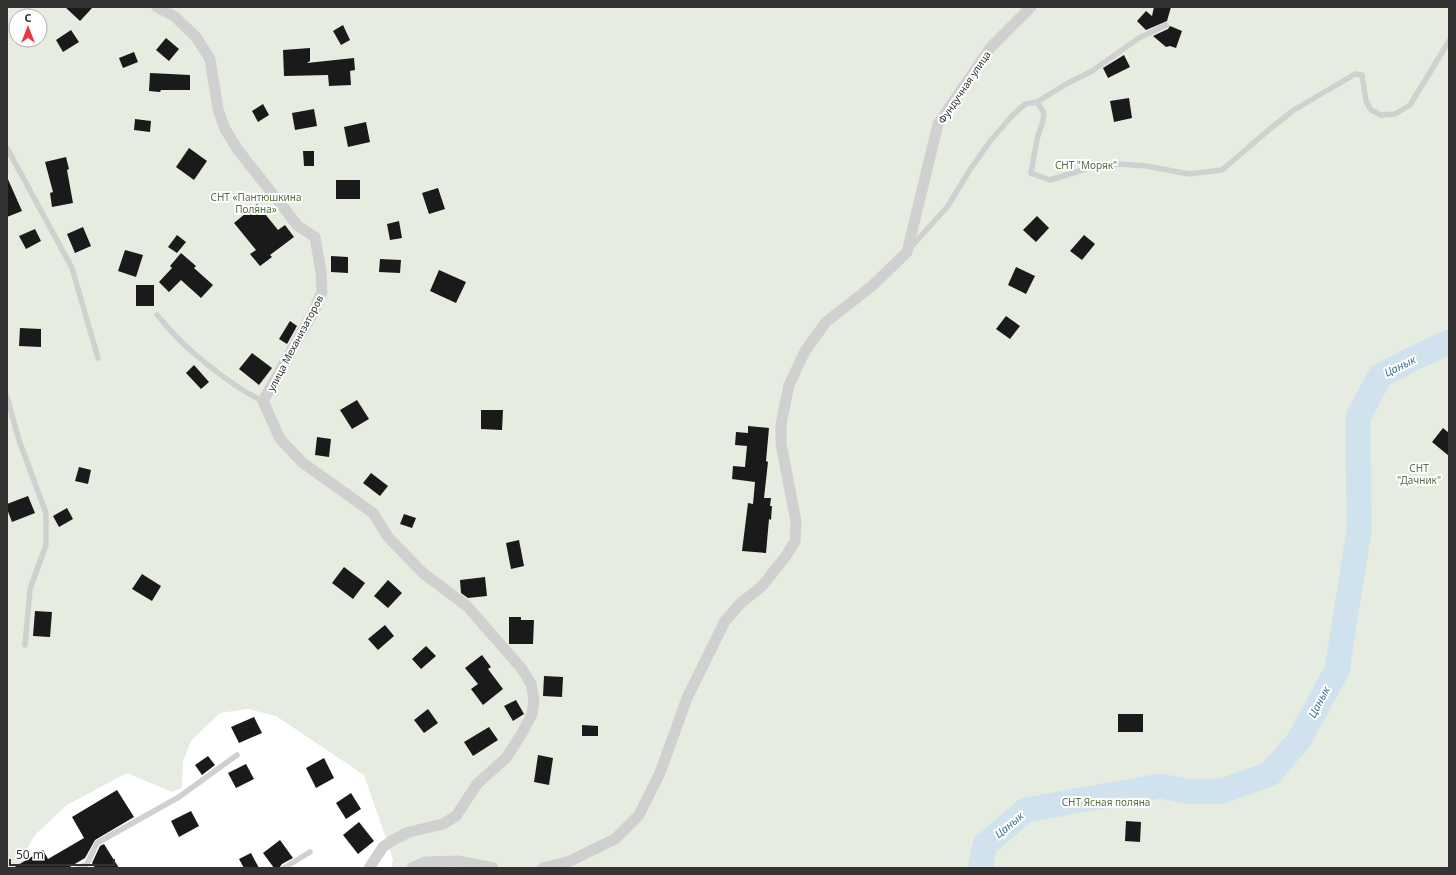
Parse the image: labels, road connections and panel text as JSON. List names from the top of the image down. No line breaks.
{"streets":{"street":["Фундучная улица","улица Механизаторов"]},"water":["Цанык"],"parks":["СНТ \"Моряк\"","СНТ «Пантюшкина Поляна»","СНТ \"Дачник\"","СНТ Ясная поляна"],"scale_bar":"50 m","north":"top"}
